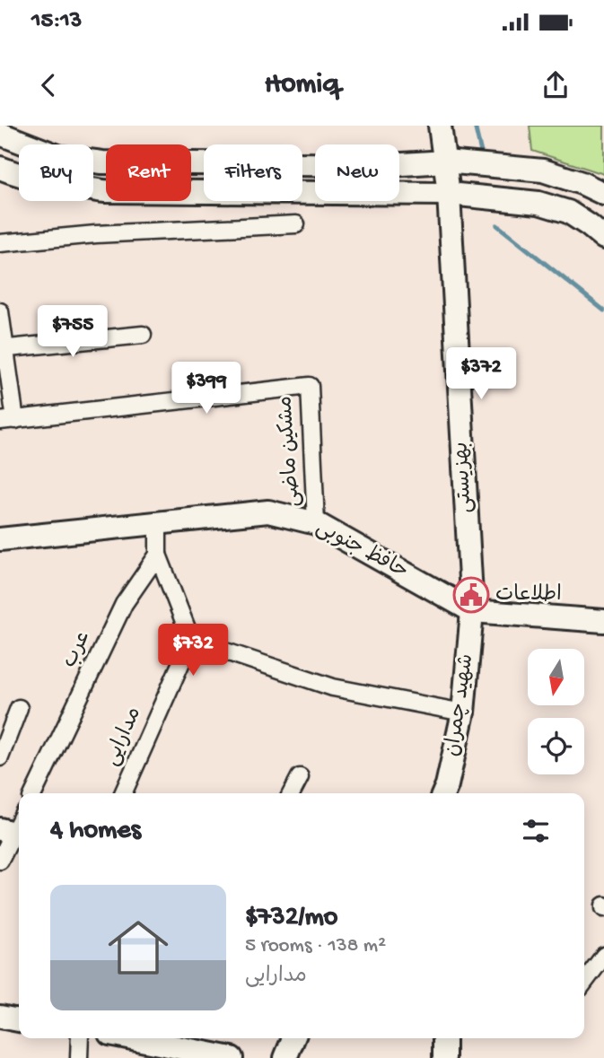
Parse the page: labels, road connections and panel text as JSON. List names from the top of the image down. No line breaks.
{"streets":{"street":["مشکین ماضی","بهزیستی","حافظ جنوبی","عرب","شهید چمران","مدارایی"]},"crossings":[["مشکین ماضی","حافظ جنوبی"],["بهزیستی","حافظ جنوبی"],["بهزیستی","شهید چمران"],["حافظ جنوبی","شهید چمران"]],"places":{"public building":["اطلاعات"]},"north":"bottom","page":{"status":"15:13","header":"Homiq","chip":["Buy","Rent","Filters","New"],"price":["$755","$372","$399","$732"],"heading":"4 homes","list":[{"name":"$732/mo","note":"5 rooms · 138 m² · مدارایی"}]}}
